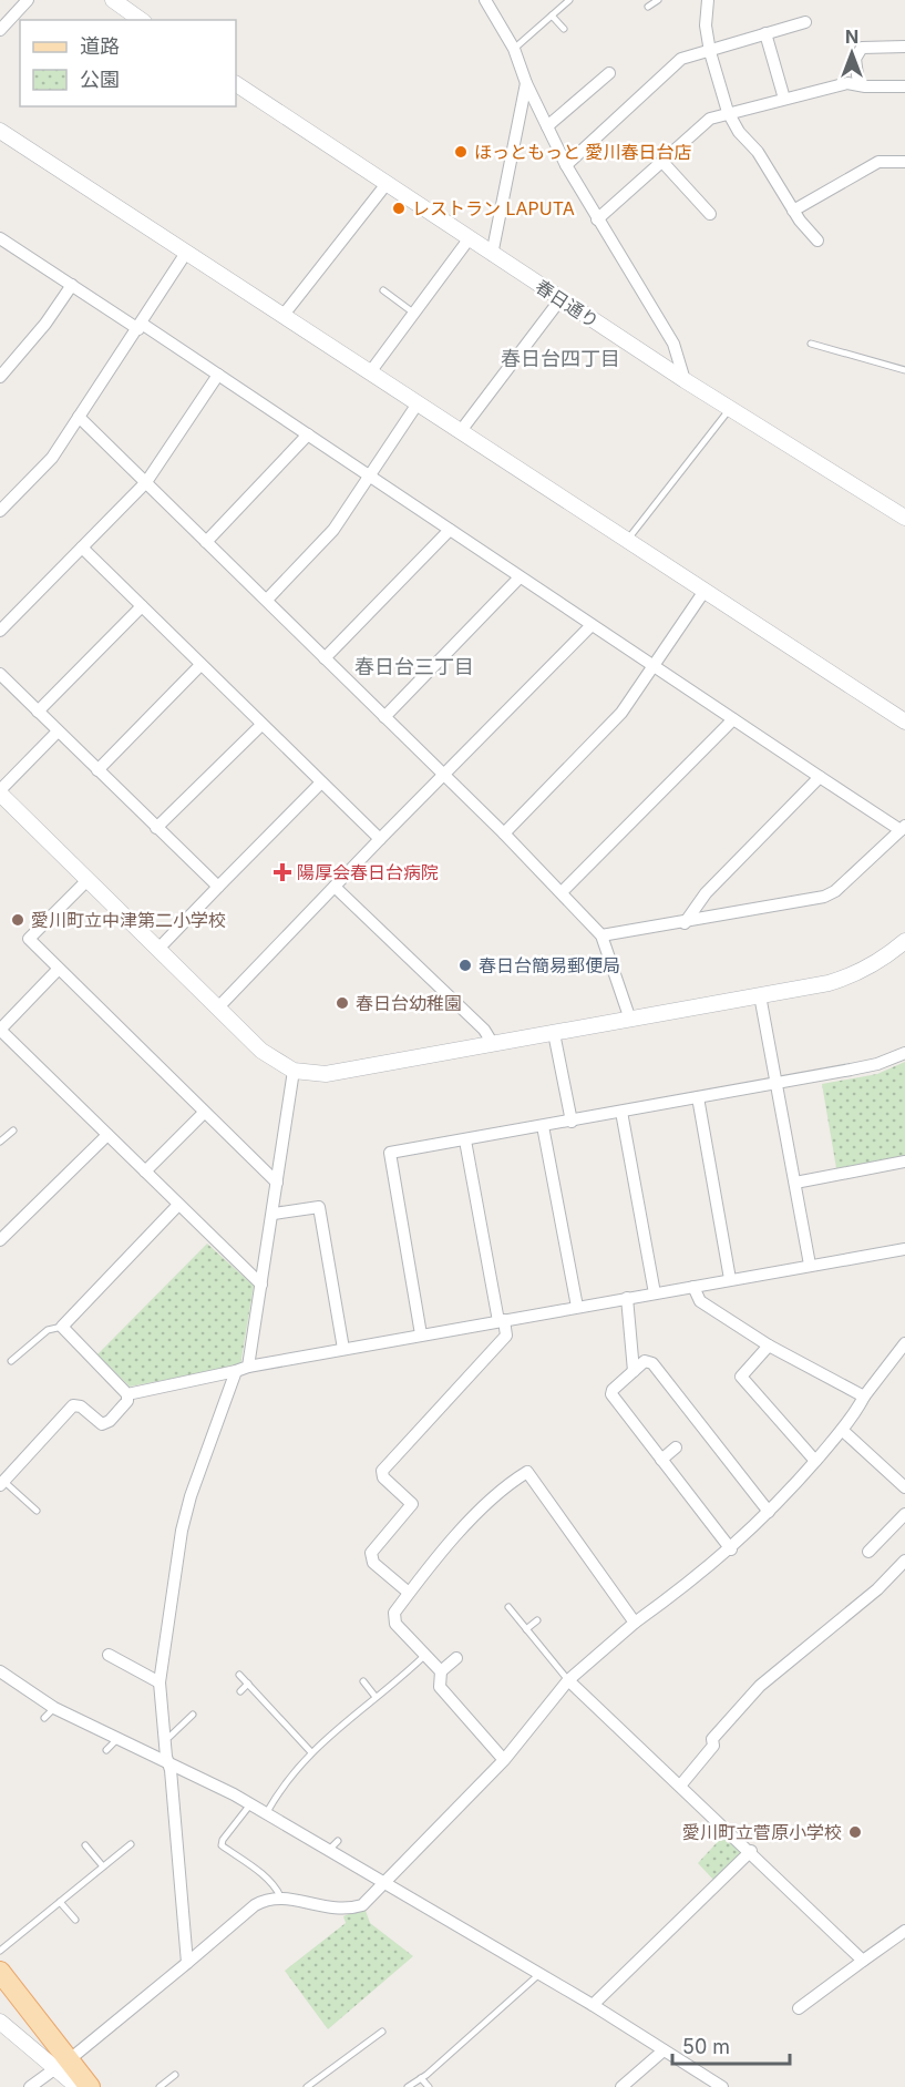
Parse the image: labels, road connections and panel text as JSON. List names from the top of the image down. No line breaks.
{"streets":{"street":["春日通り"]},"districts":["春日台四丁目","春日台三丁目"],"places":{"other":["ほっともっと 愛川春日台店","レストラン LAPUTA","愛川町立中津第二小学校","春日台簡易郵便局","春日台幼稚園","愛川町立菅原小学校"],"health":["陽厚会春日台病院"]},"legend":["道路","公園"],"scale_bar":"50 m","north":"top"}
